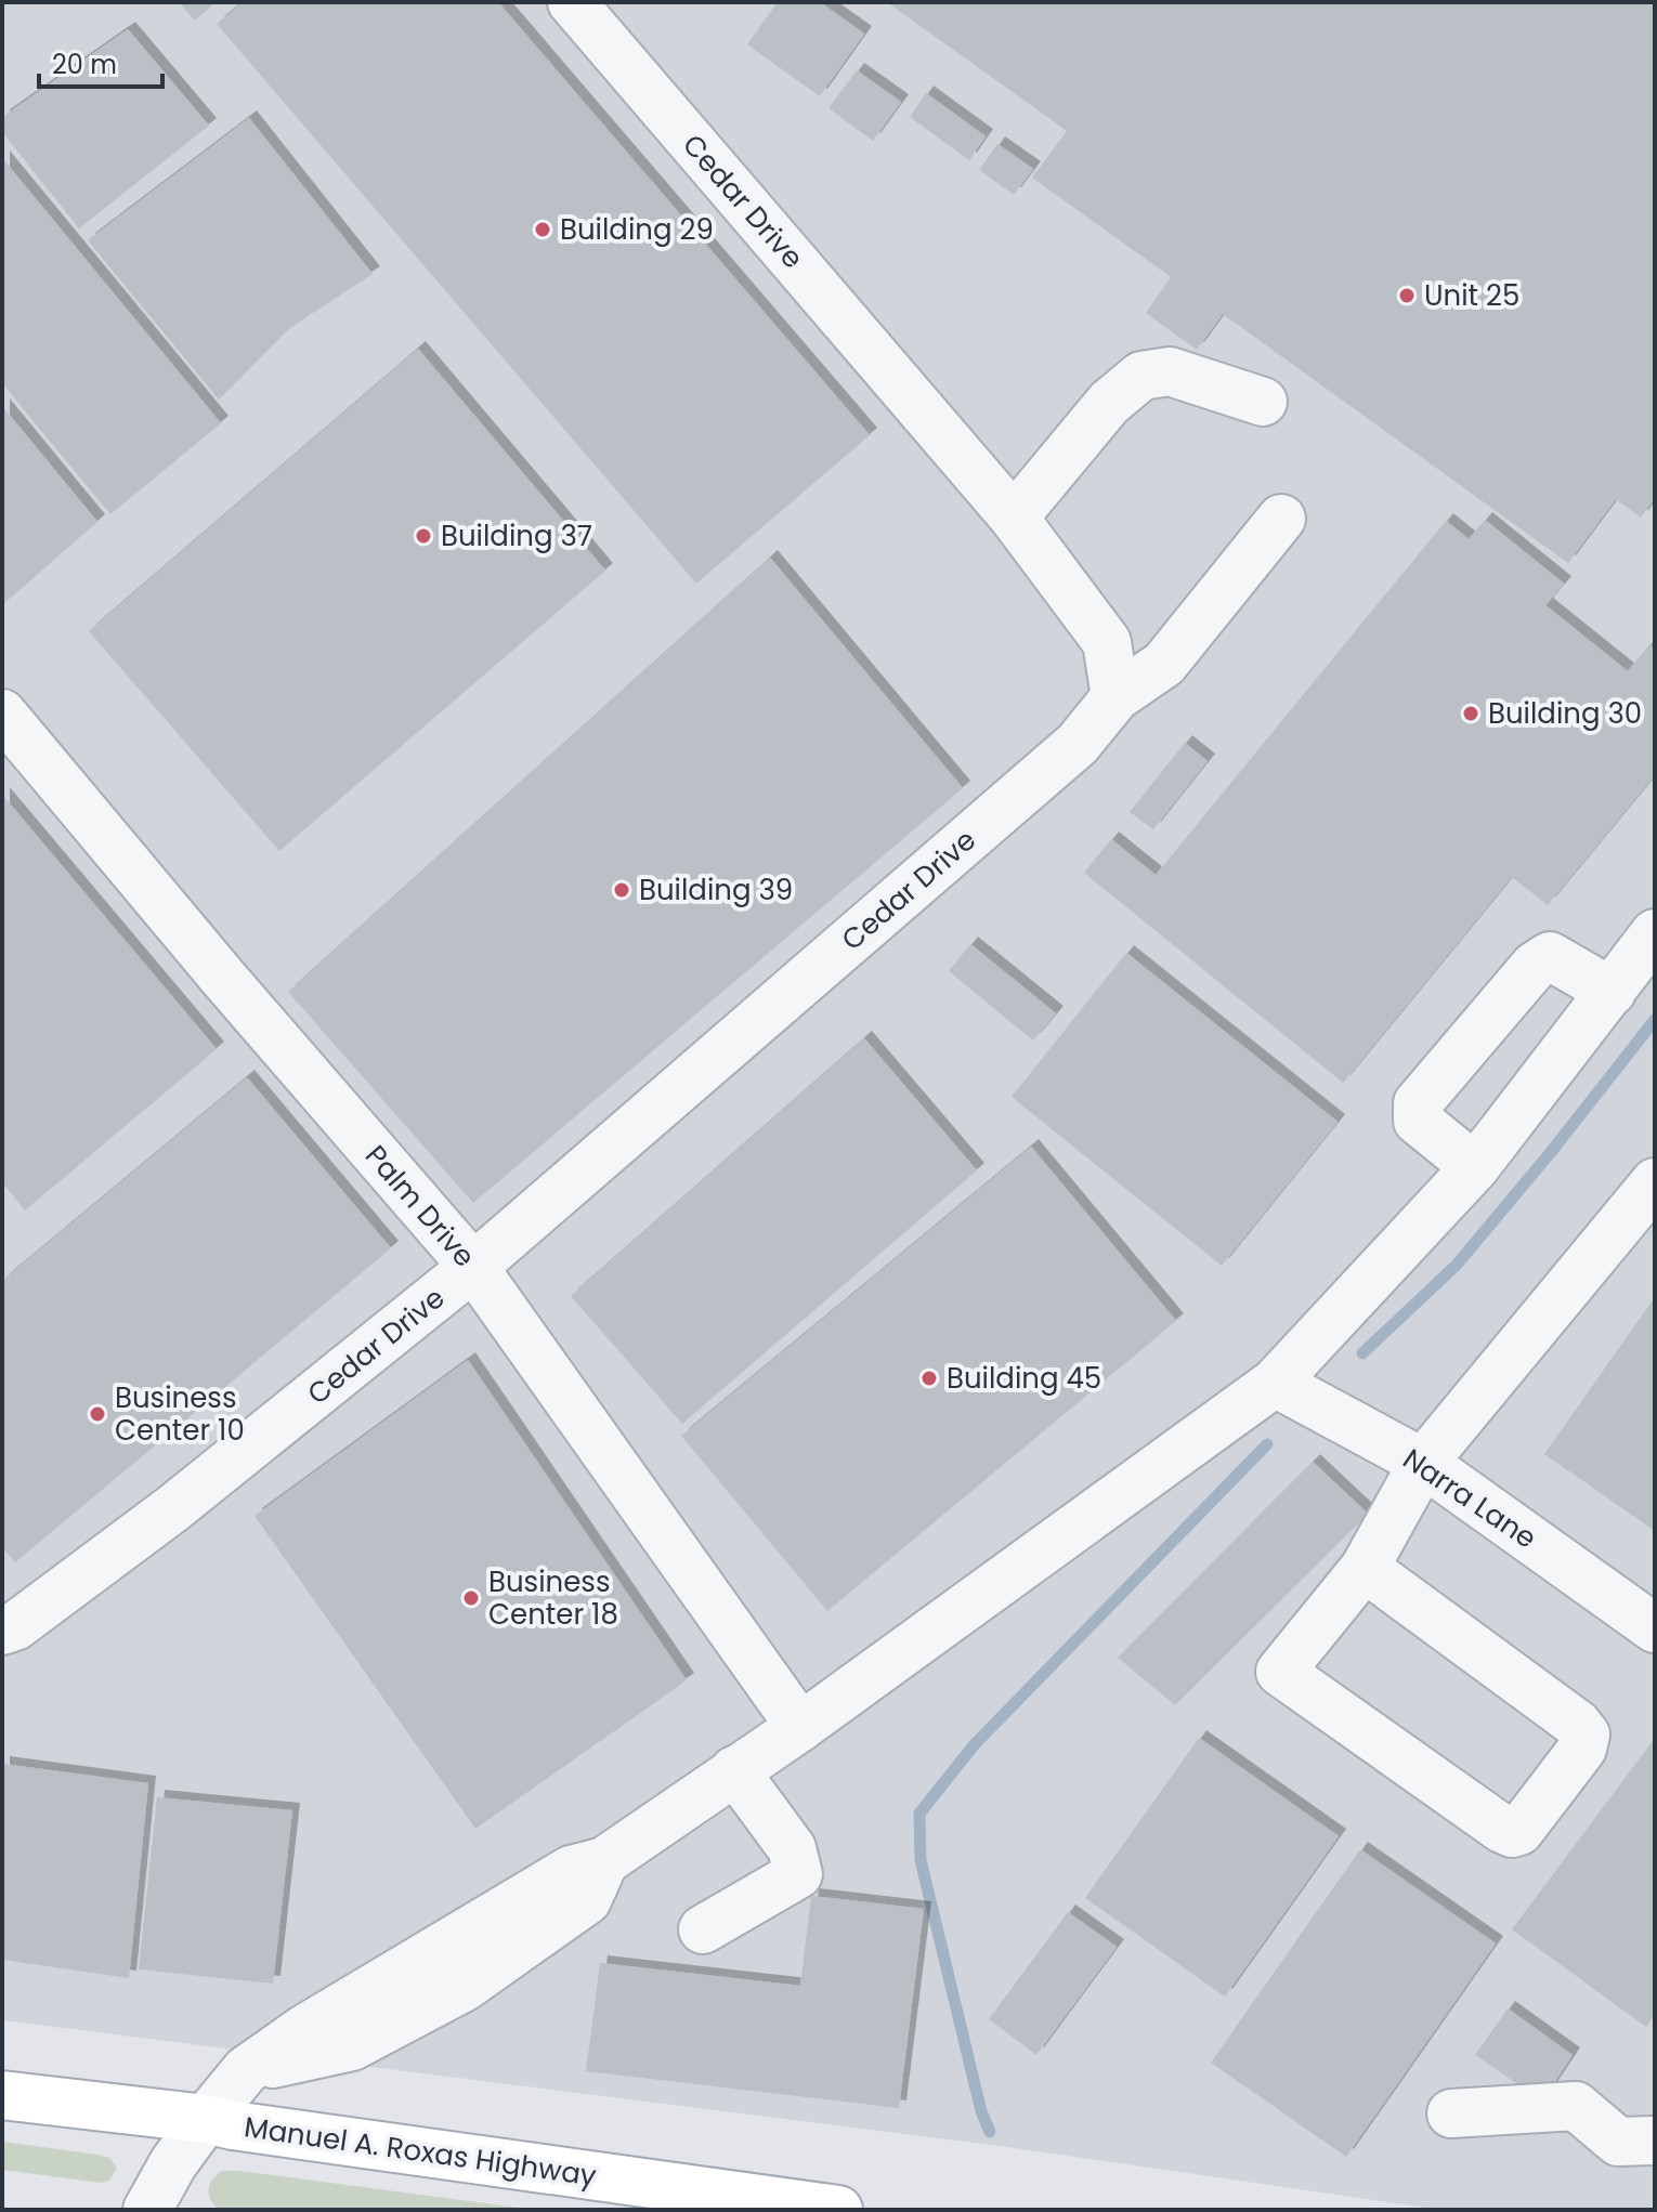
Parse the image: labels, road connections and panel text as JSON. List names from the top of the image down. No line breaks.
{"streets":{"main road":["Manuel A. Roxas Highway"],"street":["Cedar Drive","Palm Drive","Narra Lane"]},"crossings":[["Cedar Drive","Palm Drive"]],"places":["Building 29","Unit 25","Building 37","Building 30","Building 39","Building 45","Business Center 10","Business Center 18"],"scale_bar":"20 m"}
